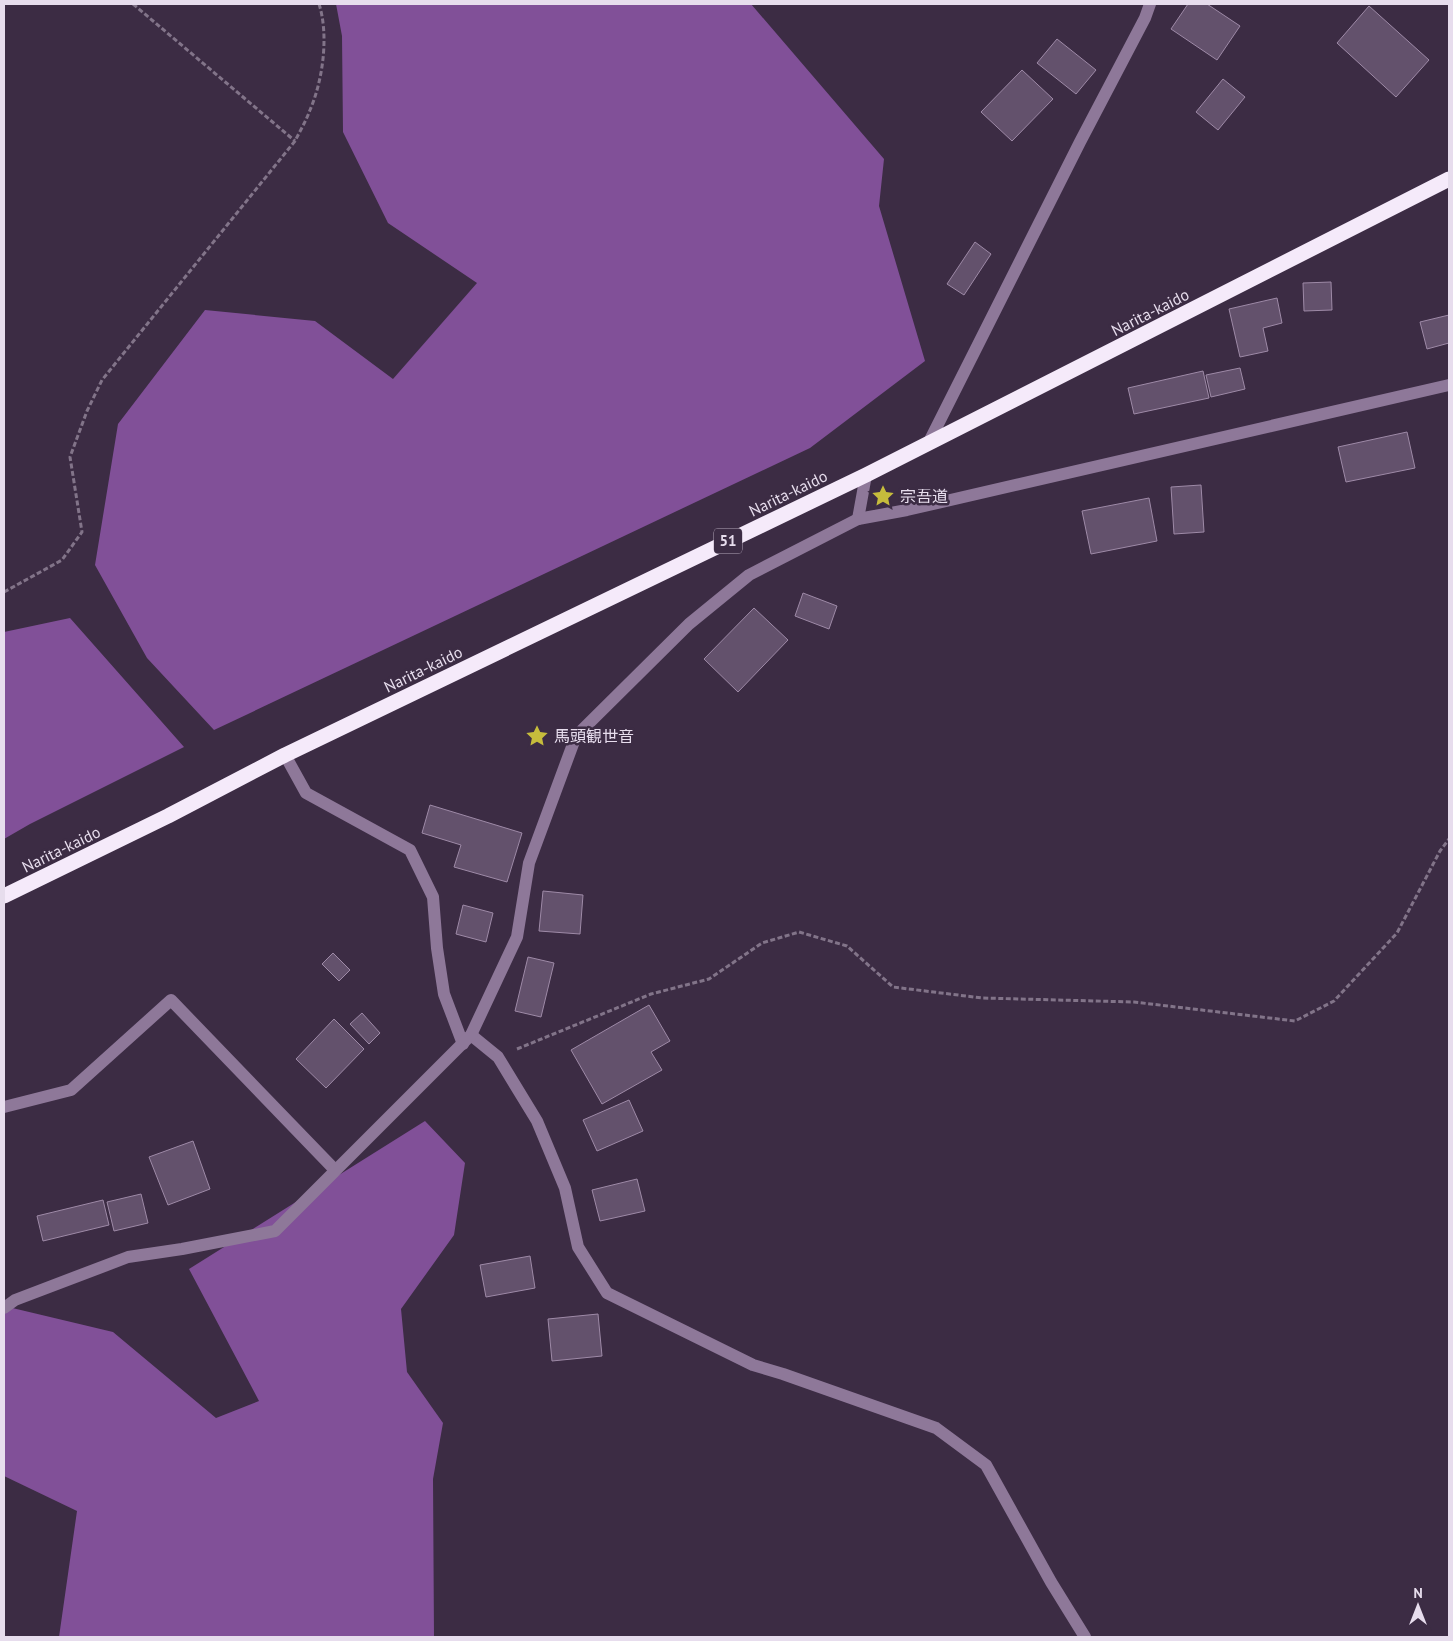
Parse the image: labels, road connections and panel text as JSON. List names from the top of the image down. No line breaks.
{"streets":{"highway":["Narita-kaido","51"]},"places":{"place":["宗吾道","馬頭観世音"]},"north":"top"}
